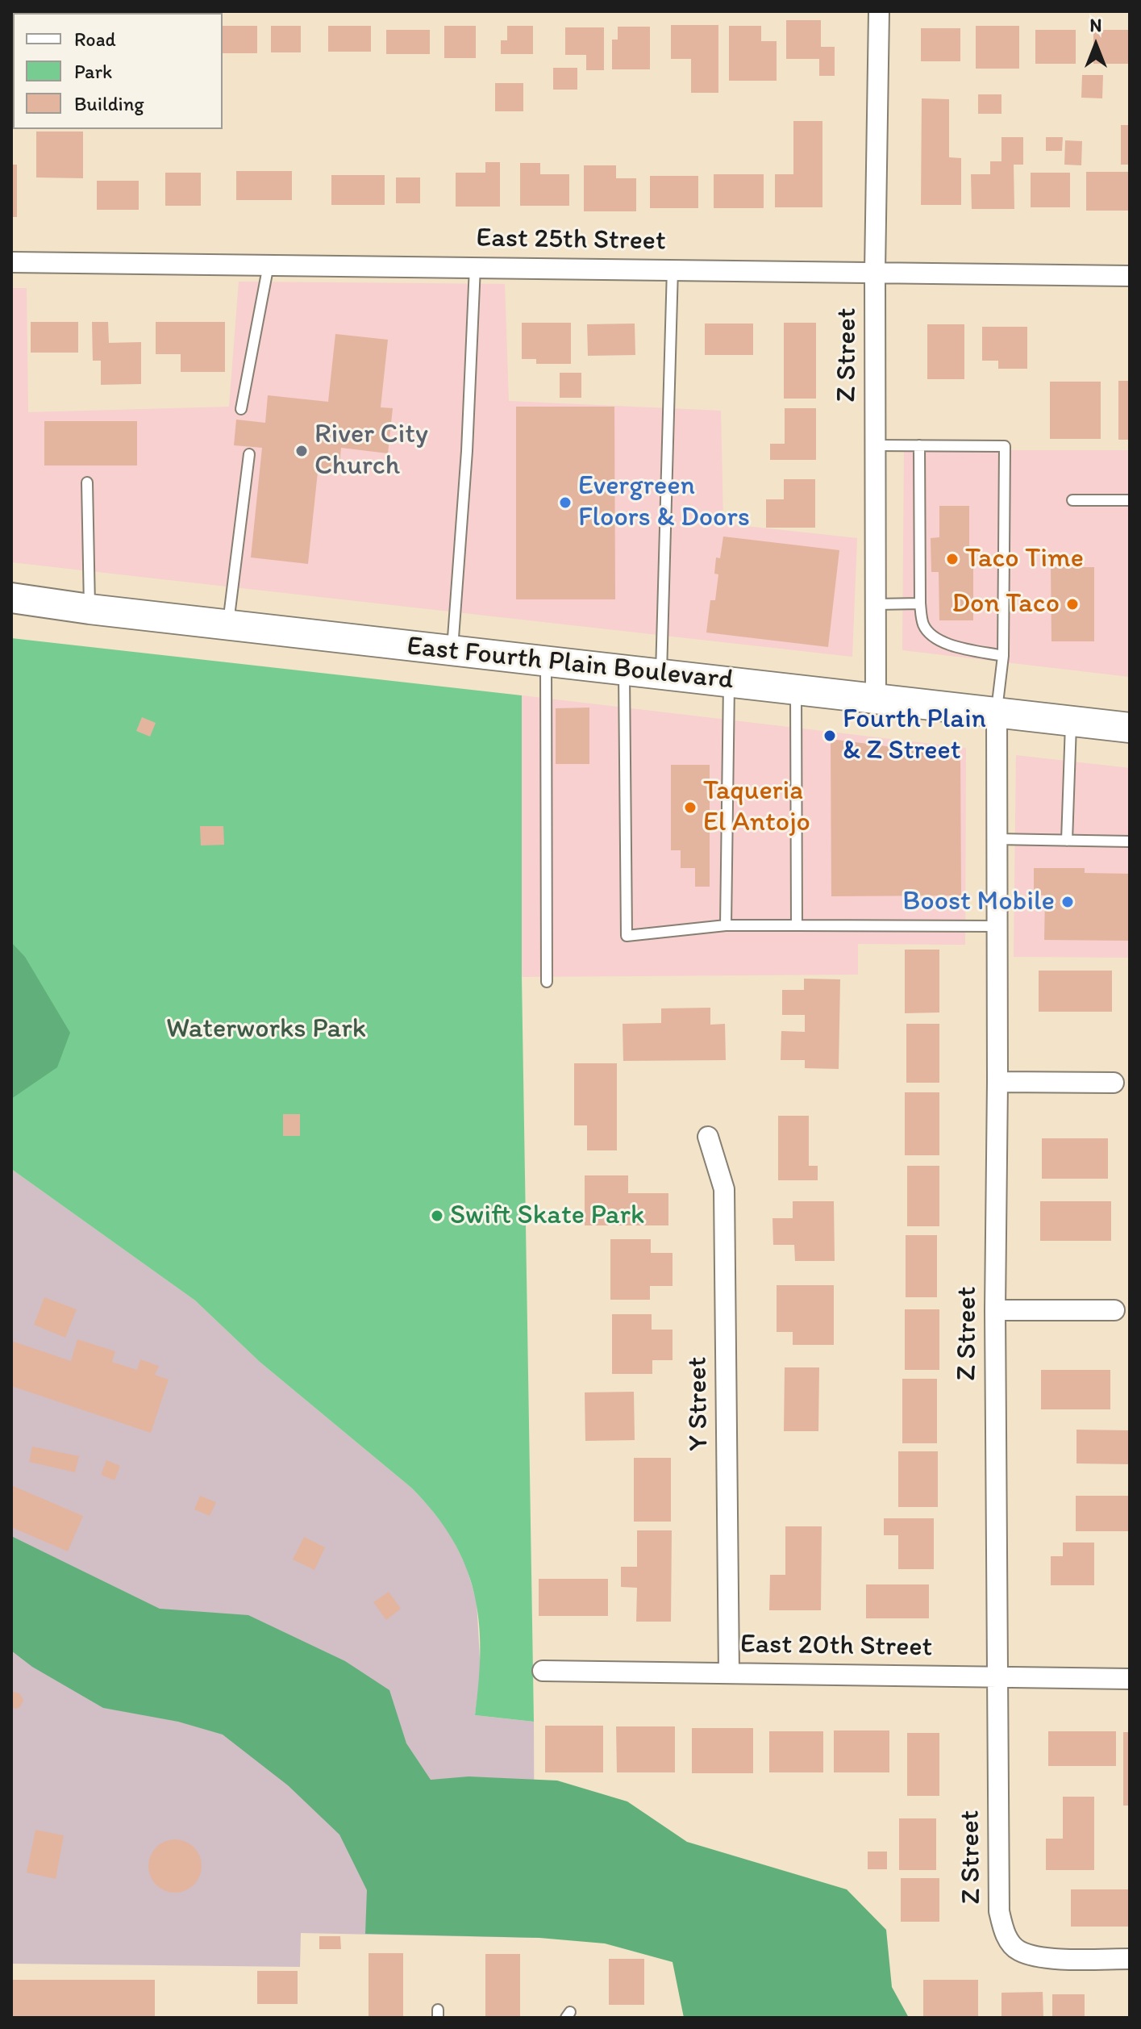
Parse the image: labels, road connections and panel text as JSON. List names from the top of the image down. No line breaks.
{"streets":{"main road":["East Fourth Plain Boulevard"],"street":["East 25th Street","Z Street","Y Street","East 20th Street"]},"crossings":[["East 25th Street","Z Street"],["Z Street","East Fourth Plain Boulevard"],["Z Street","East 20th Street"],["Y Street","East 20th Street"]],"parks":["Waterworks Park"],"places":["River City Church","Evergreen Floors & Doors","Taco Time","Don Taco","Fourth Plain & Z Street","Taqueria El Antojo","Boost Mobile","Swift Skate Park"],"legend":["Road","Park","Building"],"north":"top"}
